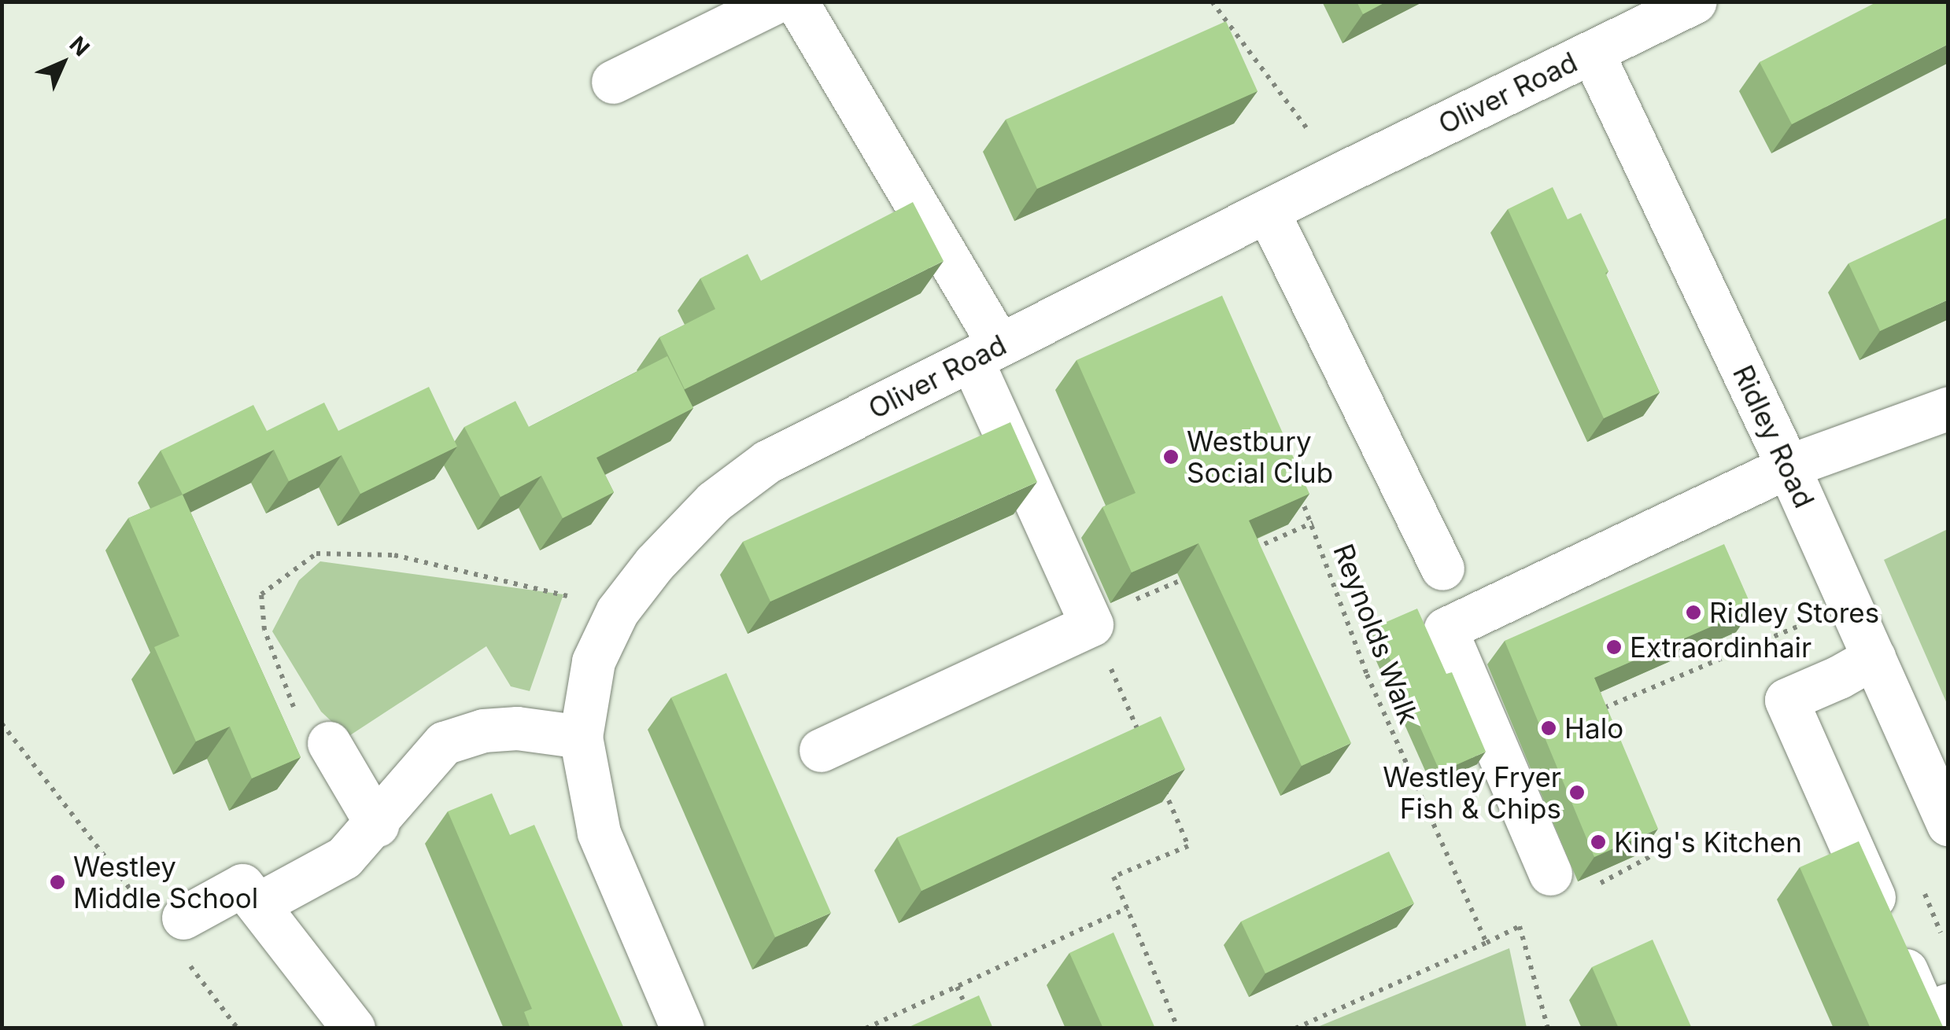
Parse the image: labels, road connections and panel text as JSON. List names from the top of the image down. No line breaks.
{"streets":{"street":["Oliver Road","Ridley Road"],"path":["Reynolds Walk"]},"crossings":[["Oliver Road","Ridley Road"]],"places":["Westbury Social Club","Ridley Stores","Extraordinhair","Halo","Westley Fryer Fish & Chips","King's Kitchen","Westley Middle School"],"north":"top right"}
